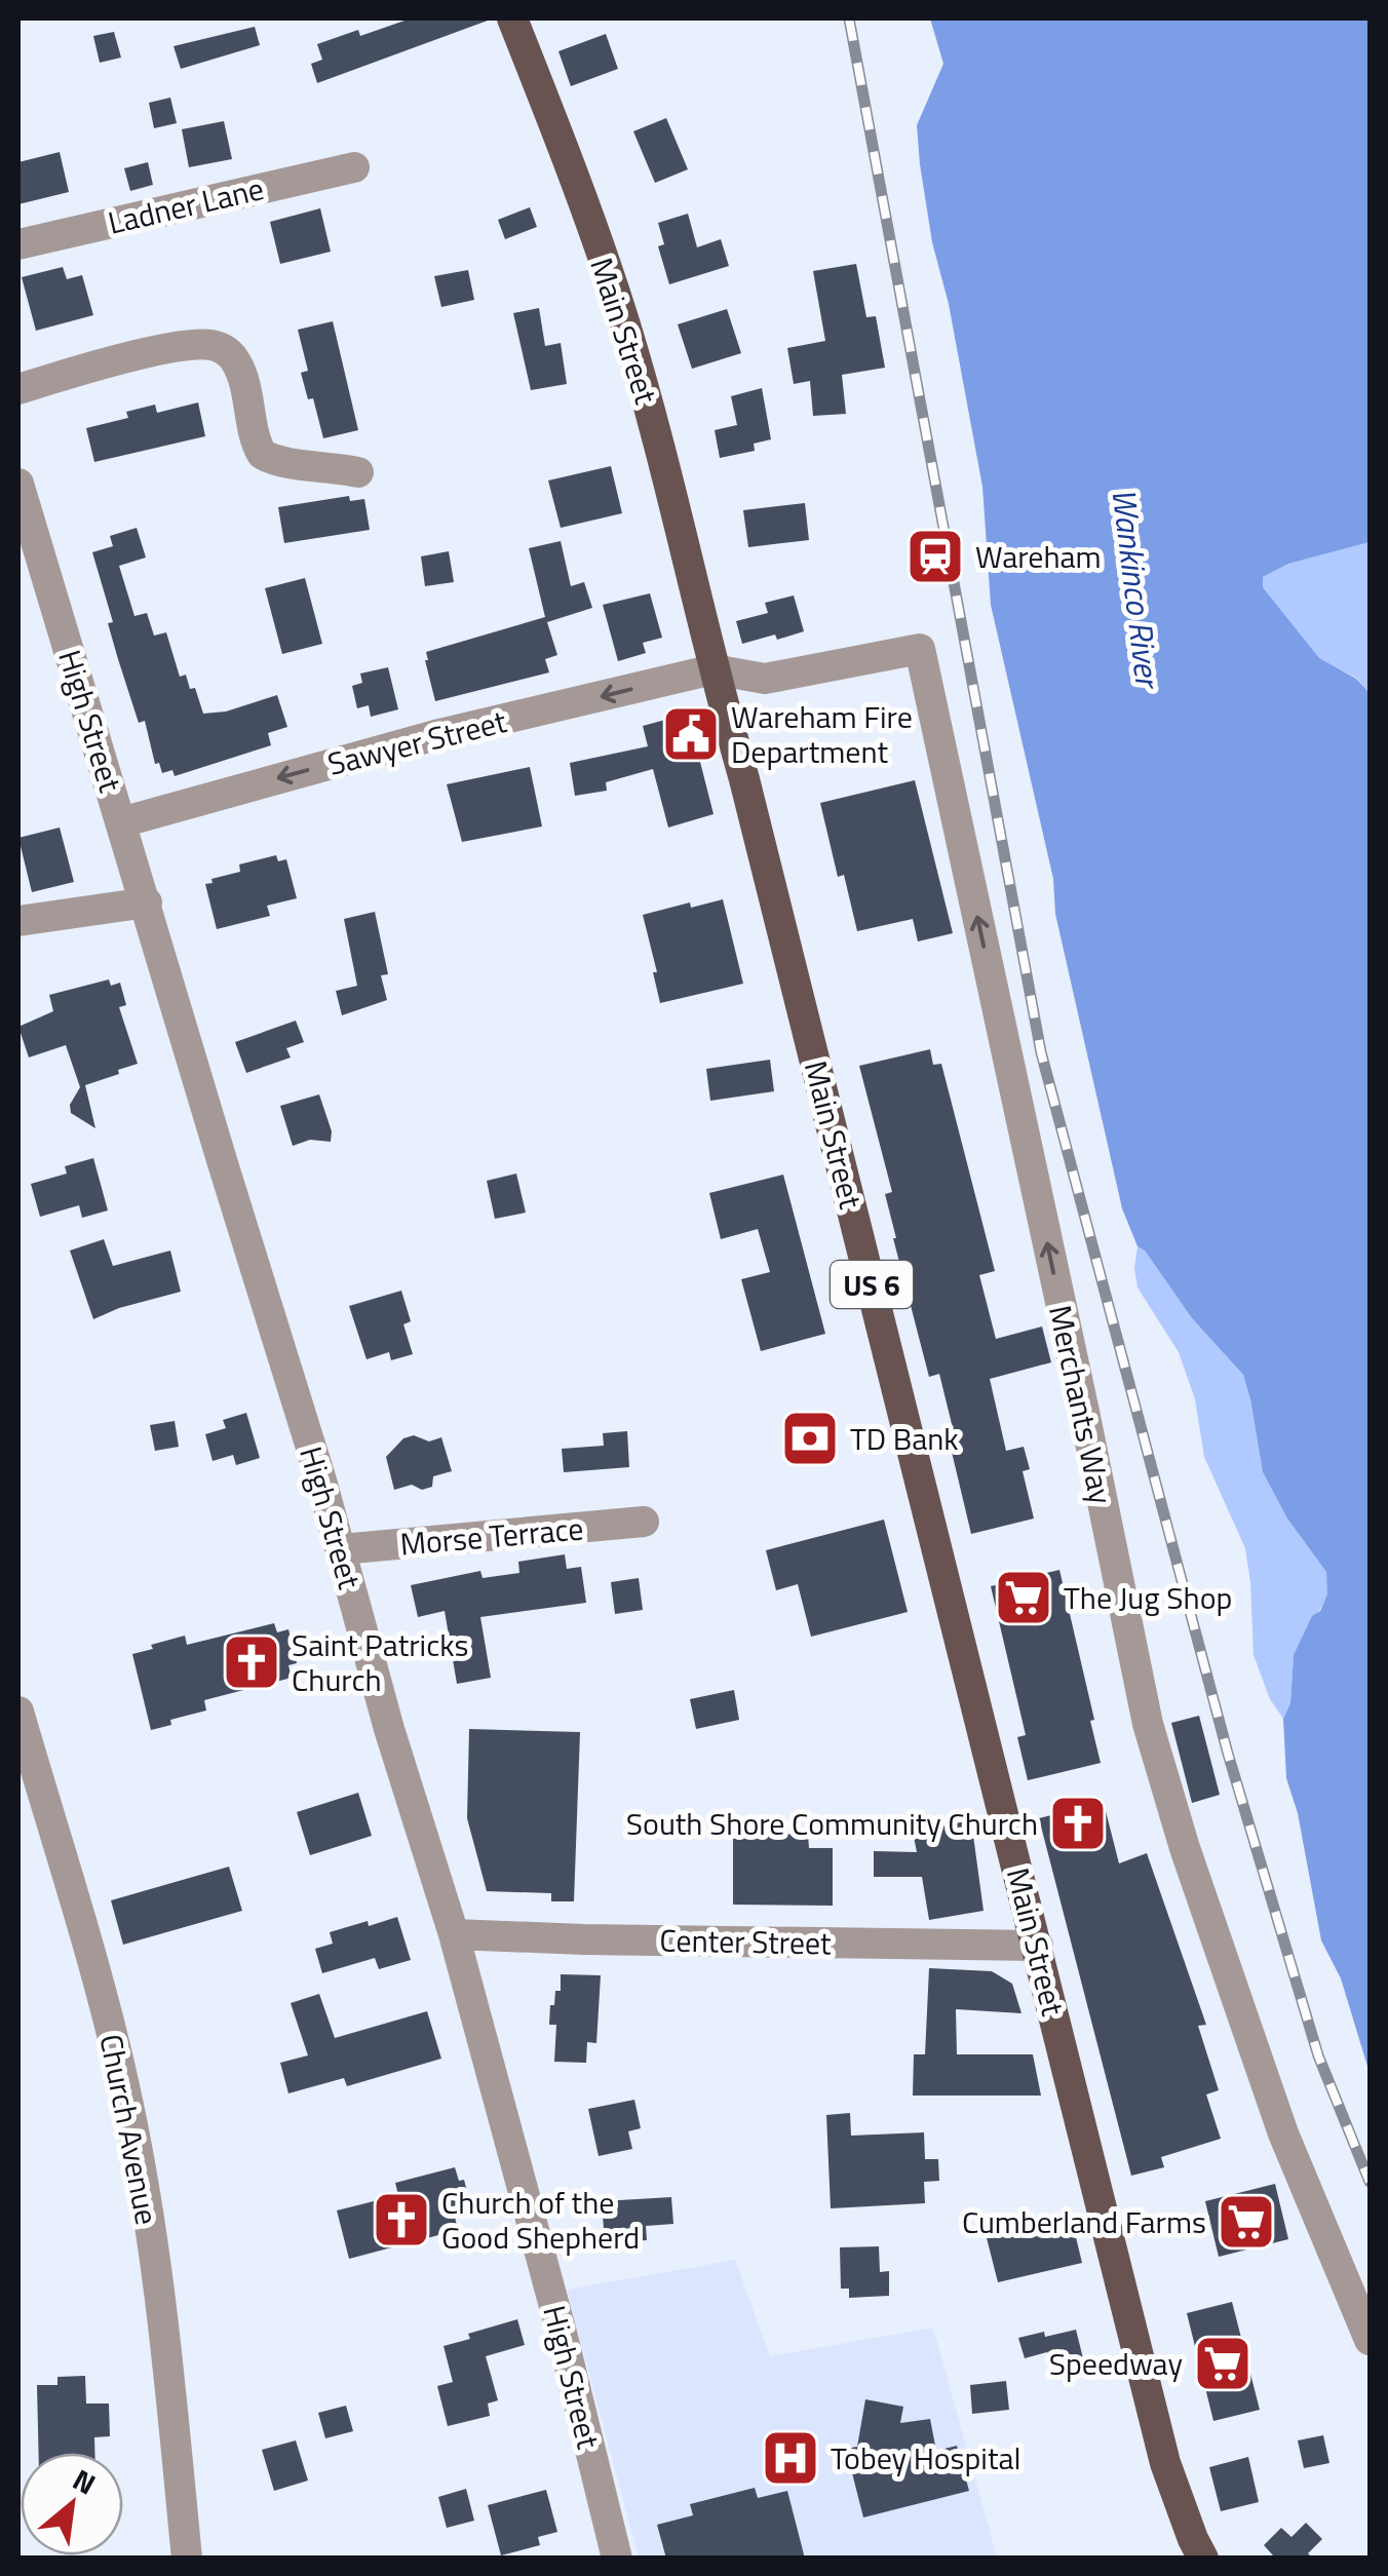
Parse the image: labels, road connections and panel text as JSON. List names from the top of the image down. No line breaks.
{"streets":{"main road":["Main Street","US 6"],"street":["Ladner Lane","High Street","Sawyer Street","Merchants Way","Morse Terrace","Center Street","Church Avenue"]},"crossings":[["Main Street","Sawyer Street"],["Main Street","Merchants Way"],["Main Street","Center Street"],["High Street","Sawyer Street"],["High Street","Morse Terrace"],["High Street","Center Street"],["Sawyer Street","Merchants Way"]],"one_way":["Sawyer Street","Merchants Way"],"water":["Wankinco River"],"places":{"station":["Wareham"],"public building":["Wareham Fire Department"],"bank":["TD Bank"],"supermarket":["The Jug Shop","Cumberland Farms","Speedway"],"church":["Saint Patricks Church","South Shore Community Church","Church of the Good Shepherd"],"hospital":["Tobey Hospital"]},"north":"top right"}
